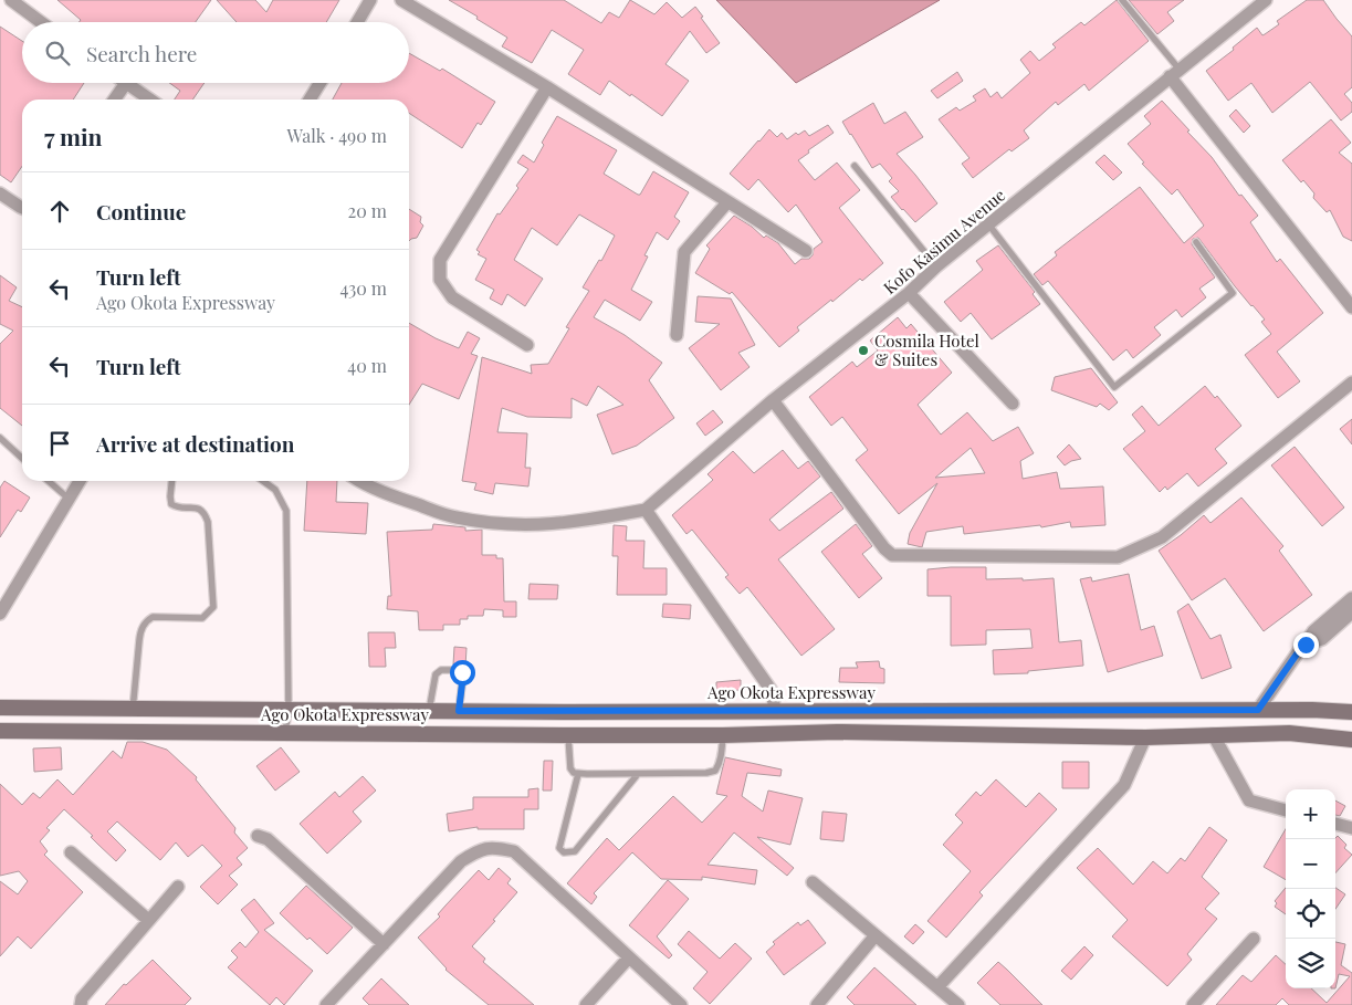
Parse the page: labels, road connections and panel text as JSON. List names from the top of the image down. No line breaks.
{"streets":{"main road":["Ago Okota Expressway"],"street":["Kofo Kasimu Avenue"]},"places":["Cosmila Hotel & Suites"],"page":{"search":"Search here","heading":["7 min","Walk · 490 m"],"list":[["Continue","20 m"],["Turn left","Ago Okota Expressway","430 m"],["Turn left","40 m"],"Arrive at destination"],"map_buttons":["+","−"]}}
